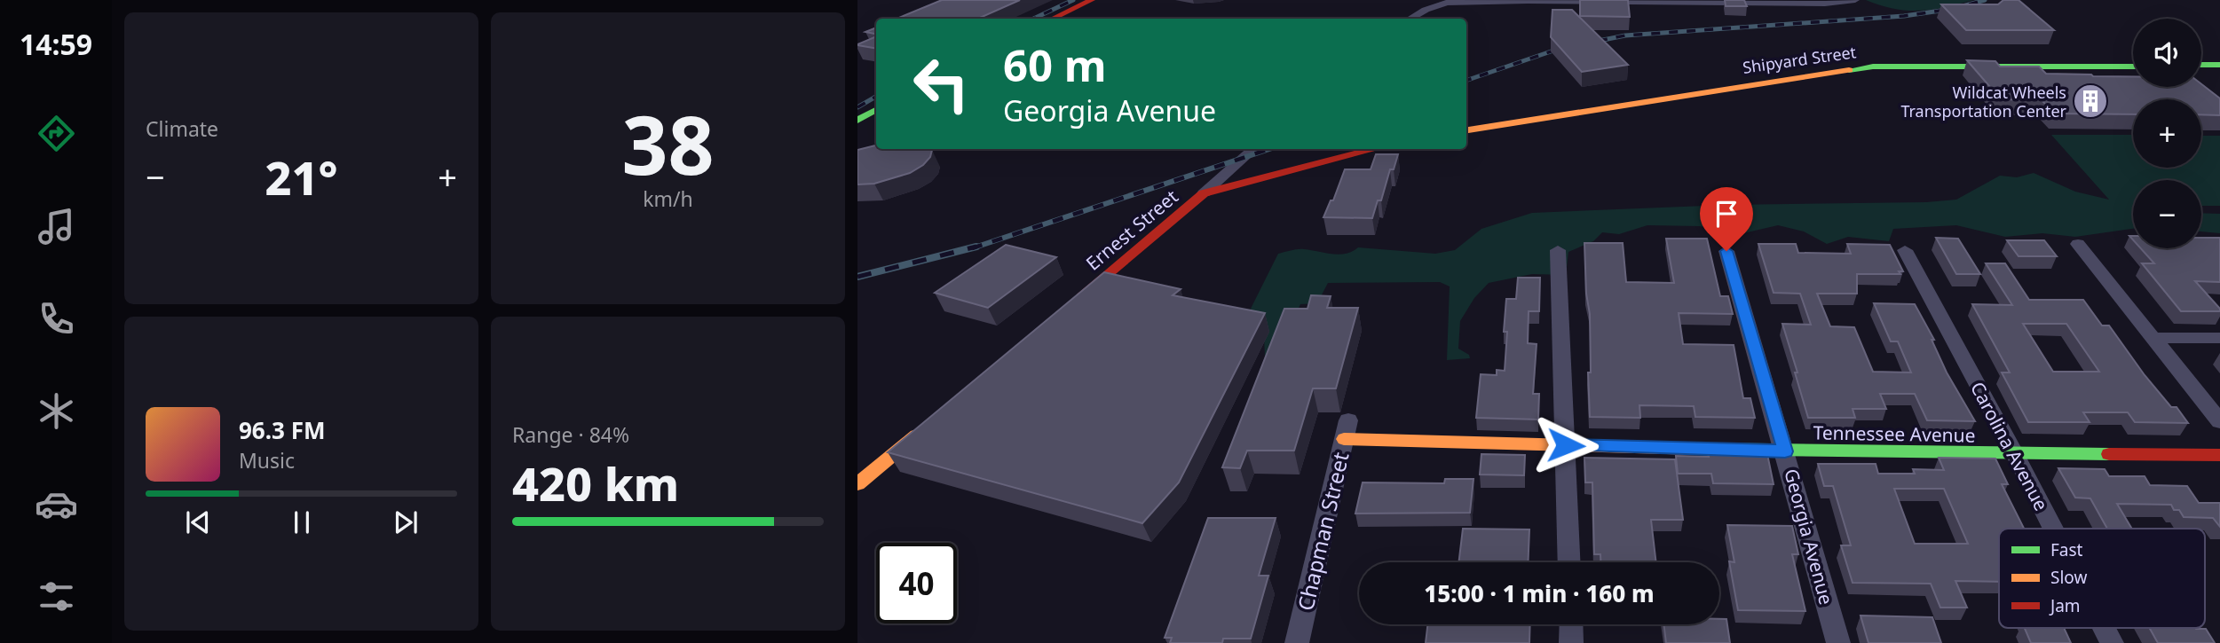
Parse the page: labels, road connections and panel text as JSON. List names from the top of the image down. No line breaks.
{"streets":{"street":["Shipyard Street","Ernest Street","Tennessee Avenue","Carolina Avenue","Chapman Street","Georgia Avenue"]},"crossings":[["Tennessee Avenue","Carolina Avenue"],["Tennessee Avenue","Chapman Street"],["Tennessee Avenue","Georgia Avenue"]],"places":{"building":["Wildcat Wheels Transportation Center"]},"legend":["Fast","Slow","Jam"],"page":{"tabs":"14:59","tile":["Climate",["38","km/h"],["Range · 84%","420 km"]],"map_buttons":["+","−"],"turn":["60 m","Georgia Avenue"],"heat":["−","21°","+"],"song":["96.3 FM","Music"],"limit":"40","trip":"15:00 · 1 min · 160 m"}}
